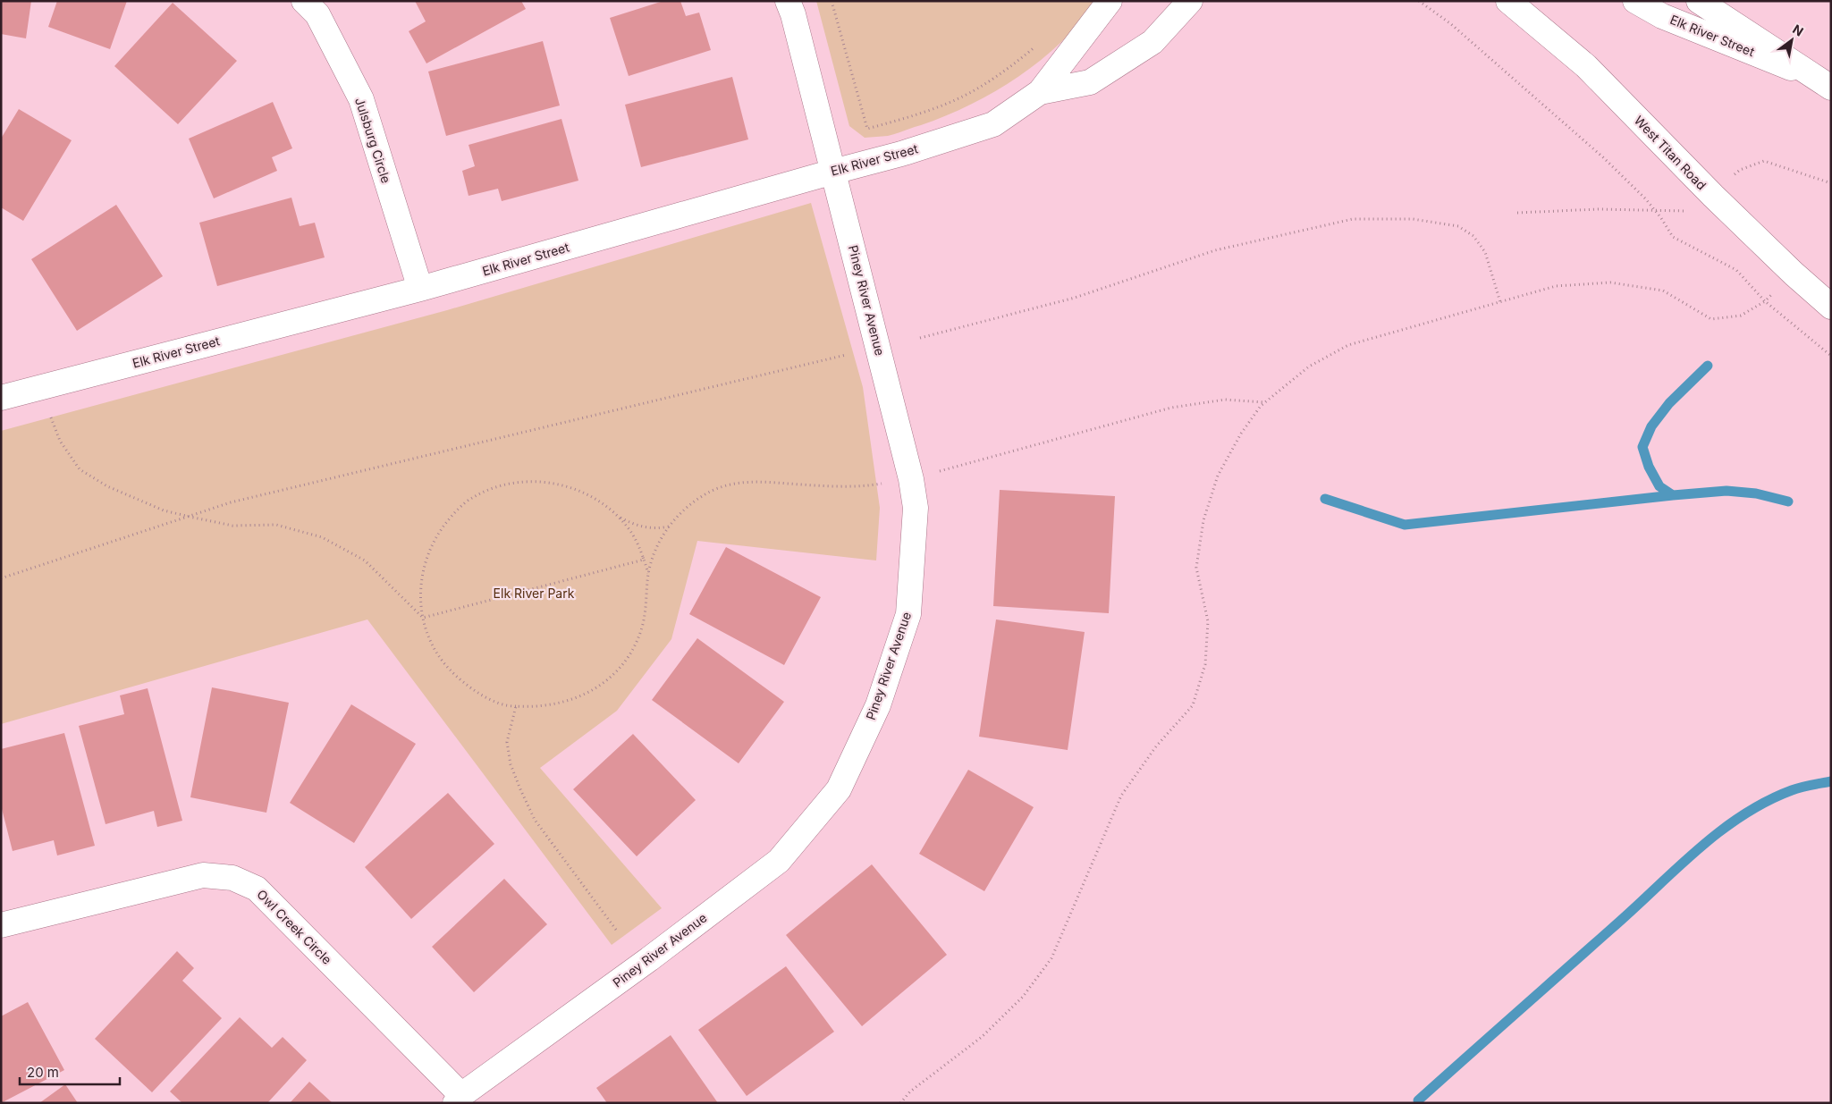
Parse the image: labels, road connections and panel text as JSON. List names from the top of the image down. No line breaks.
{"streets":{"street":["Elk River Street","Julsburg Circle","West Titan Road","Piney River Avenue","Owl Creek Circle"]},"crossings":[["Elk River Street","Julsburg Circle"],["Elk River Street","Piney River Avenue"],["Piney River Avenue","Owl Creek Circle"]],"parks":["Elk River Park"],"scale_bar":"20 m","north":"top right"}
